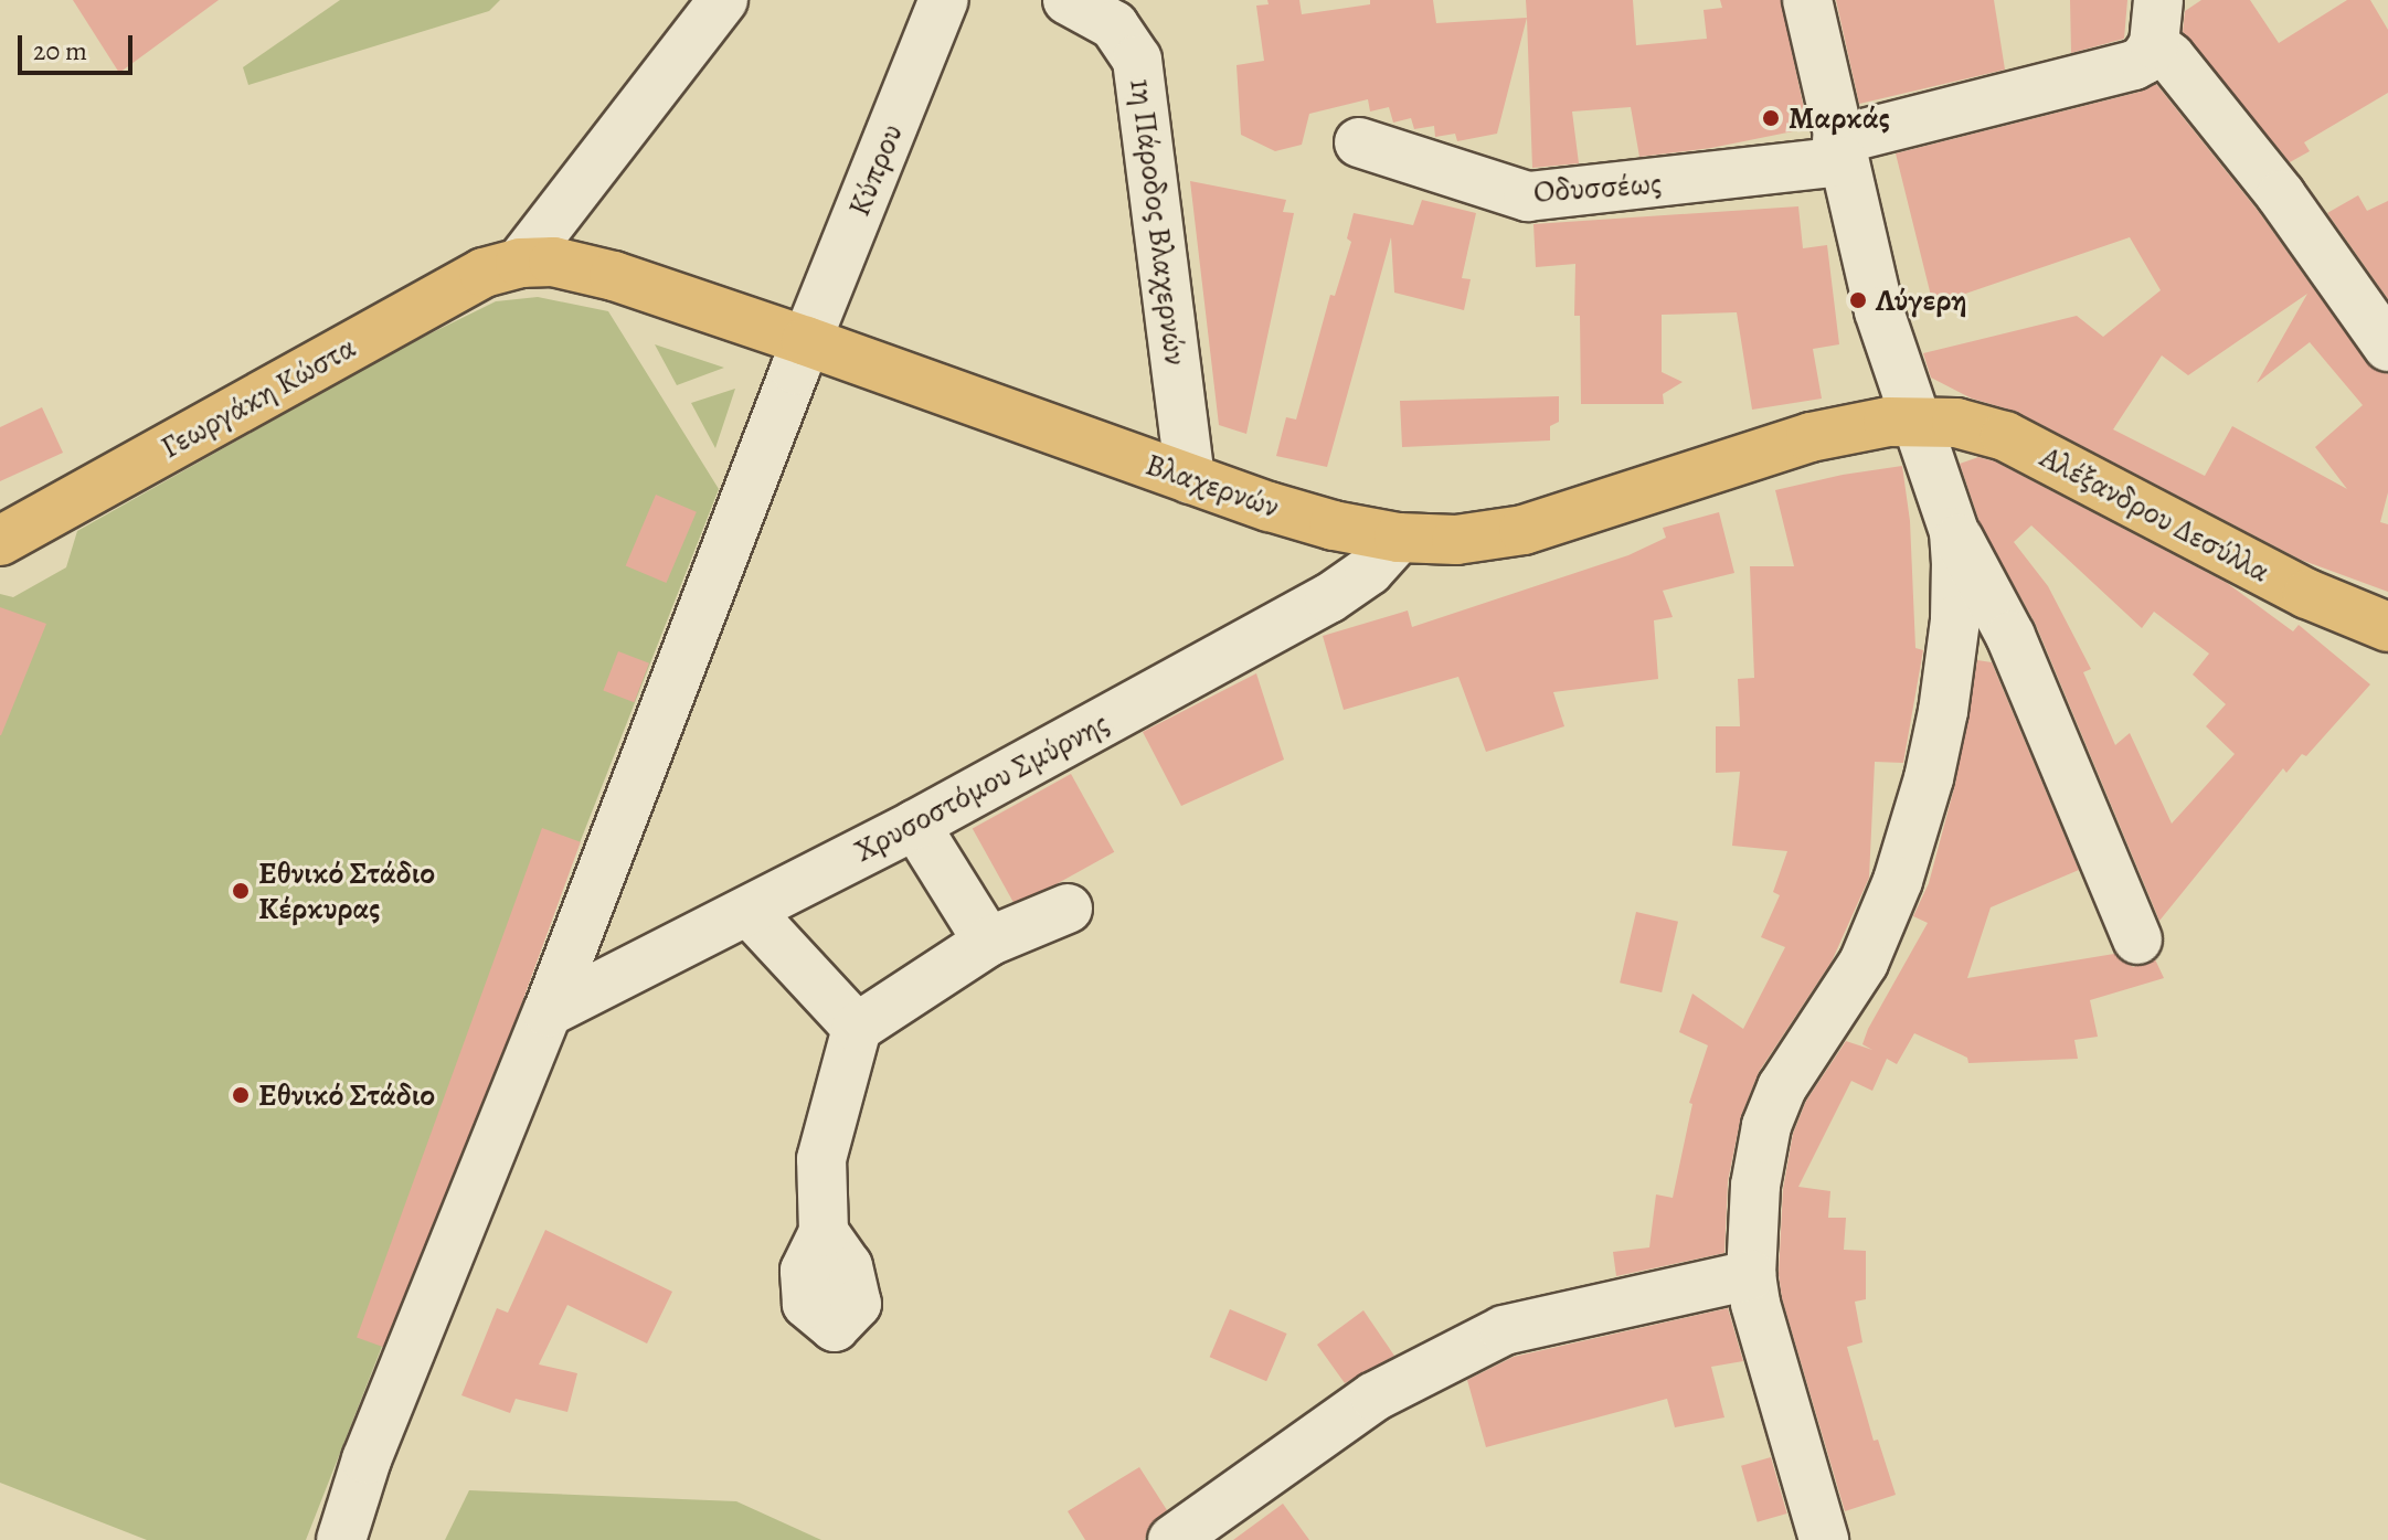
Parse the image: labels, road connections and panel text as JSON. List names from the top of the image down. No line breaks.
{"streets":{"main road":["Γεωργάκη Κώστα","Βλαχερνών","Αλέξανδρου Δεσύλλα"],"street":["Κύπρου","Οδυσσέως","1η Πάροδος Βλαχερνών","Χρυσοστόμου Σμύρνης"]},"crossings":[["Κύπρου","Βλαχερνών"],["Κύπρου","Χρυσοστόμου Σμύρνης"],["1η Πάροδος Βλαχερνών","Βλαχερνών"],["Γεωργάκη Κώστα","Βλαχερνών"],["Βλαχερνών","Αλέξανδρου Δεσύλλα"],["Βλαχερνών","Χρυσοστόμου Σμύρνης"]],"places":["Μαρκάς","Λύγερη","Εθνικό Στάδιο Κέρκυρας","Εθνικό Στάδιο"],"scale_bar":"20 m"}
